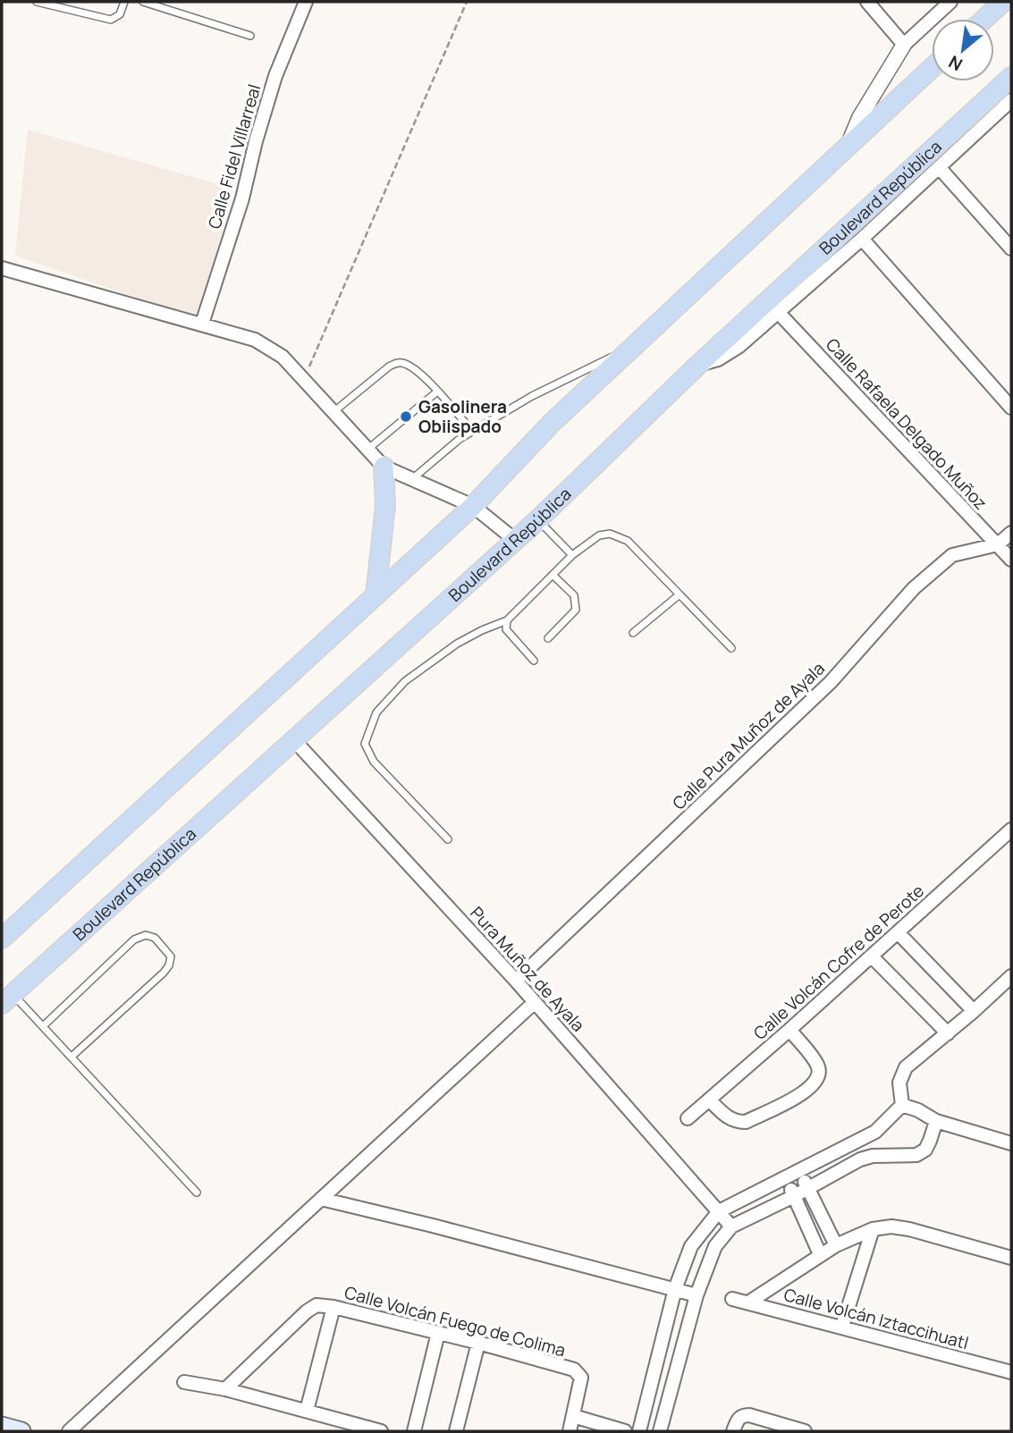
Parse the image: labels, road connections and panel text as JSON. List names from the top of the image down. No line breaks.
{"streets":{"main road":["Boulevard República"],"street":["Calle Fidel Villarreal","Calle Rafaela Delgado Muñoz","Calle Pura Muñoz de Ayala","Calle Volcán Cofre de Perote","Pura Muñoz de Ayala","Calle Volcán Iztaccihuatl","Calle Volcán Fuego de Colima"]},"crossings":[["Boulevard República","Pura Muñoz de Ayala"],["Calle Rafaela Delgado Muñoz","Calle Pura Muñoz de Ayala"],["Calle Pura Muñoz de Ayala","Pura Muñoz de Ayala"]],"places":["Gasolinera Obiispado"],"north":"bottom left"}
